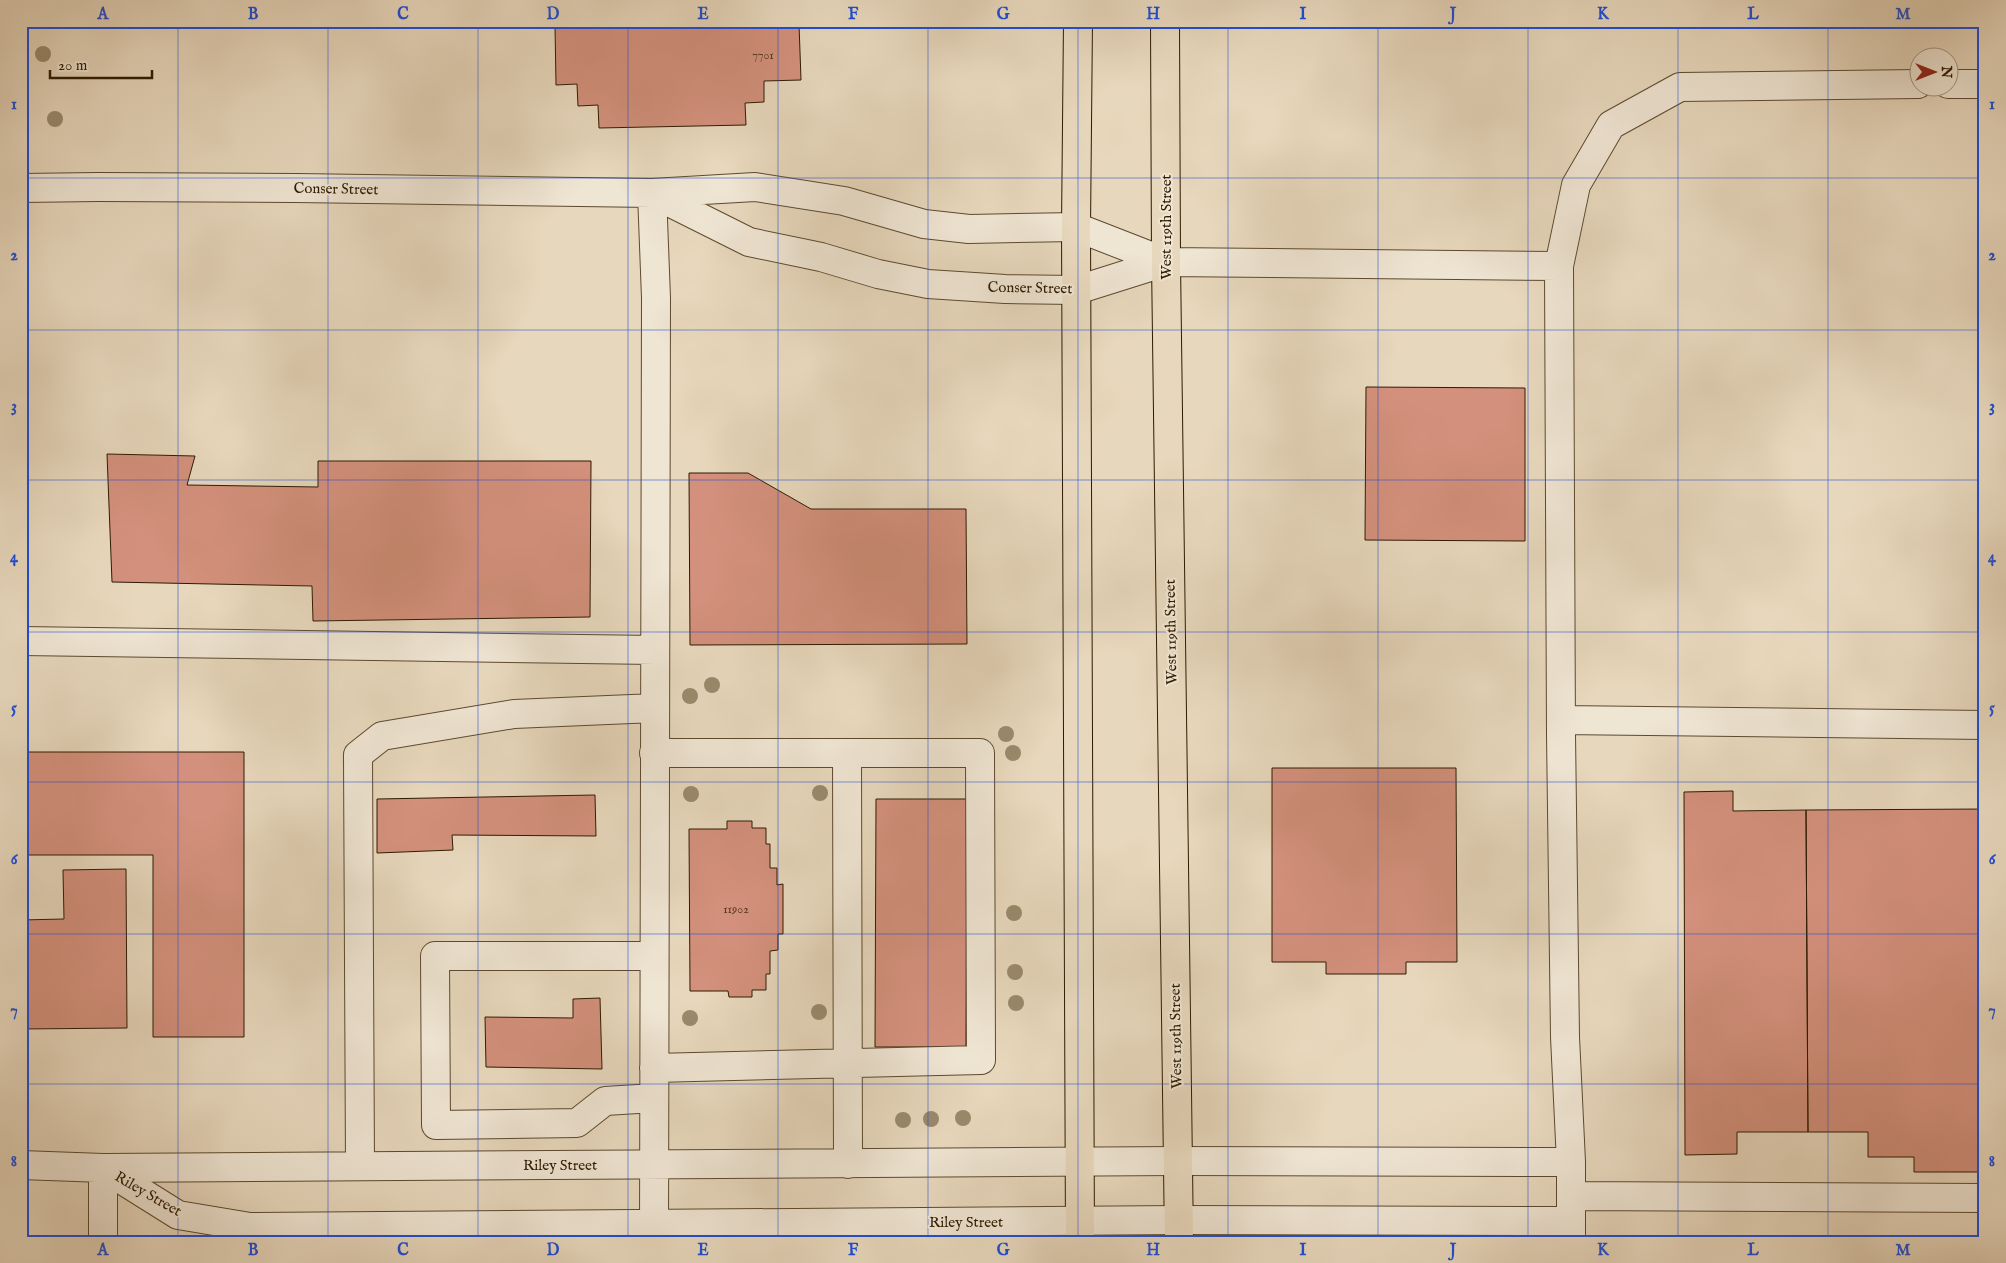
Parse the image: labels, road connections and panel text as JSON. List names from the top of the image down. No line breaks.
{"streets":{"main road":["West 119th Street"],"street":["Conser Street","Riley Street"]},"crossings":[["Conser Street","West 119th Street"],["West 119th Street","Riley Street"]],"house_numbers":["7701","11902"],"scale_bar":"20 m","north":"right","grid":{"columns":["A","B","C","D","E","F","G","H","I","J","K","L","M"],"rows":["1","2","3","4","5","6","7","8"]}}
